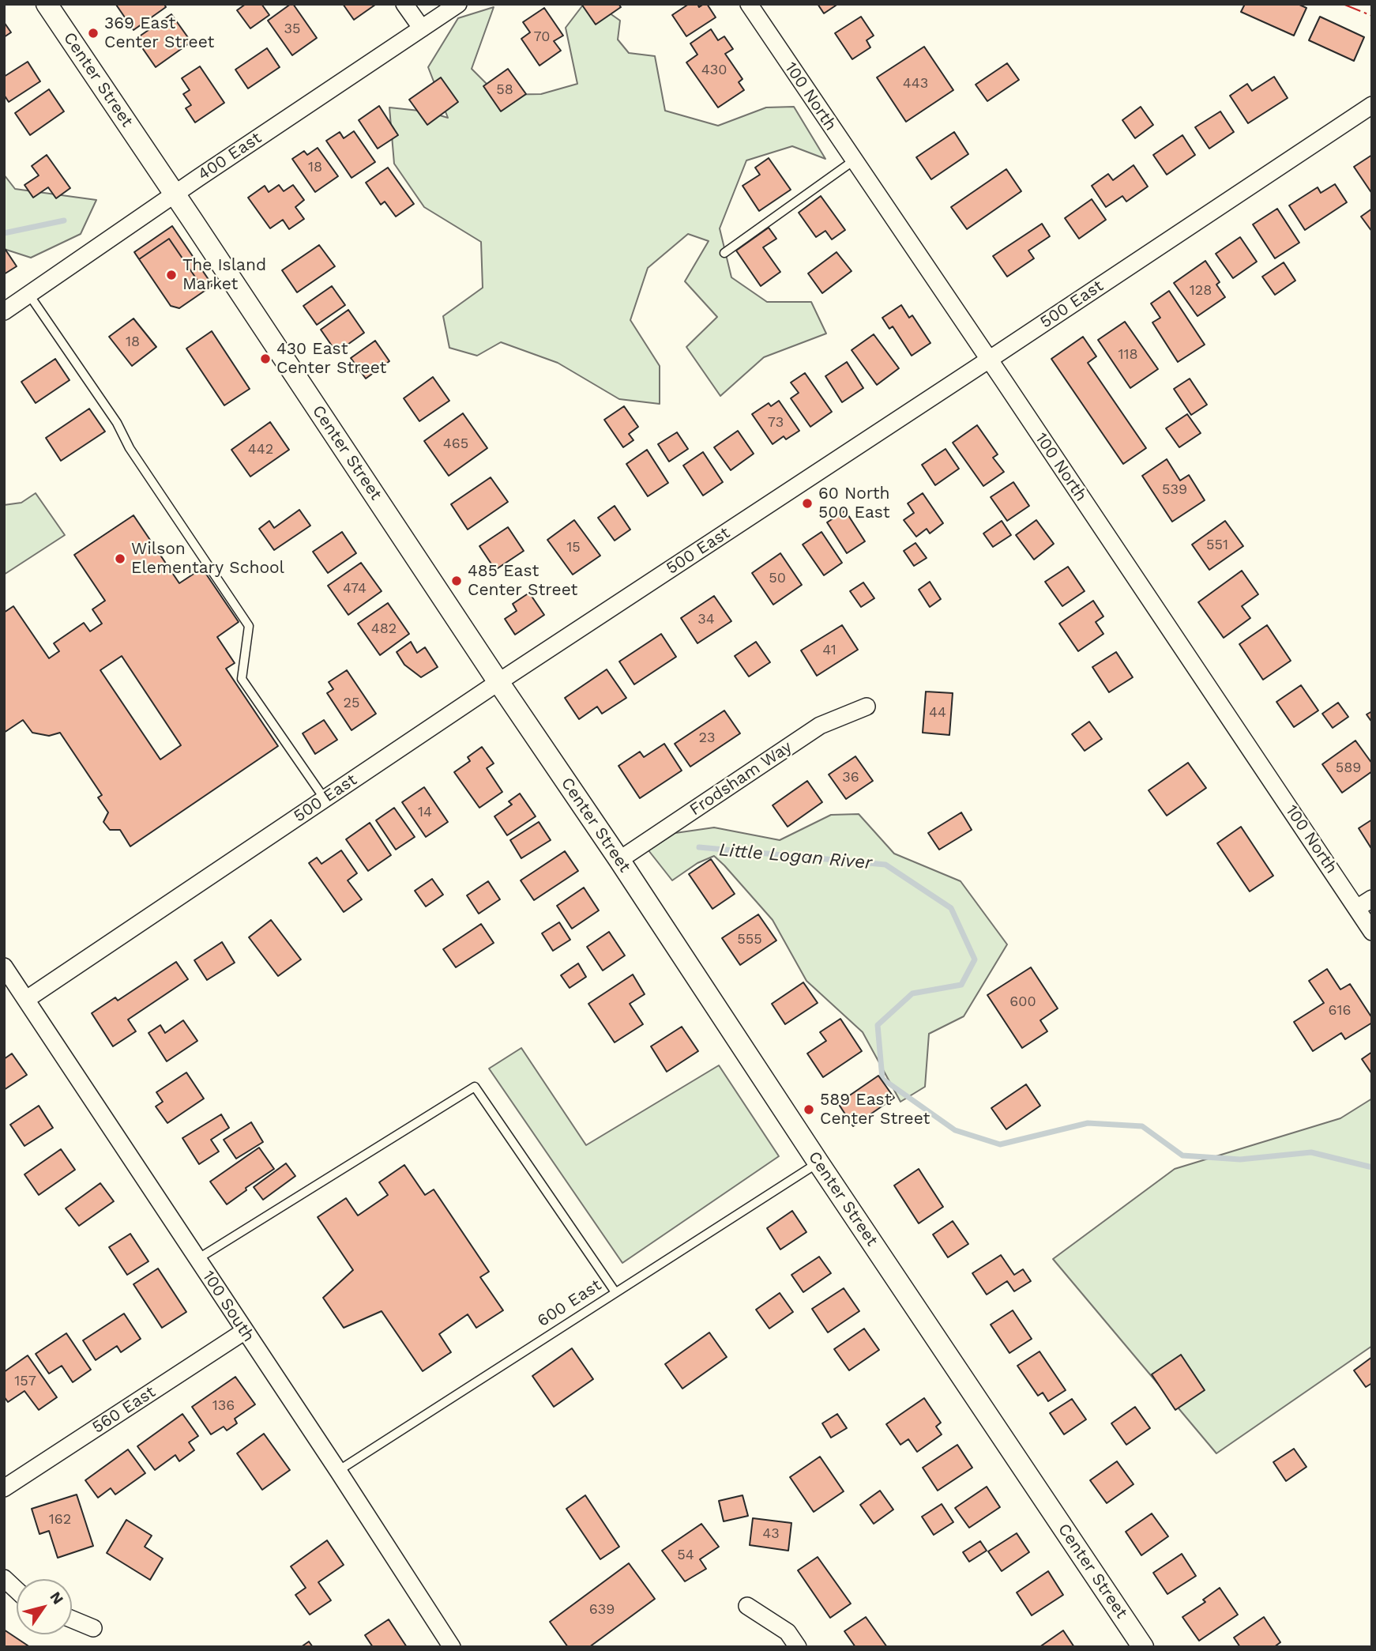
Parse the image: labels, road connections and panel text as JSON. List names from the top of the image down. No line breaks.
{"streets":{"street":["Center Street","100 North","400 East","500 East","Frodsham Way","100 South","560 East"],"lane":["600 East"]},"crossings":[["Center Street","400 East"],["Center Street","500 East"],["Center Street","Frodsham Way"],["Center Street","600 East"],["100 North","500 East"],["500 East","100 South"],["600 East","100 South"],["100 South","560 East"]],"water":["Little Logan River"],"places":["369 East Center Street","The Island Market","430 East Center Street","60 North 500 East","Wilson Elementary School","485 East Center Street","589 East Center Street"],"house_numbers":["35","70","430","443","58","18","128","18","118","73","465","442","539","551","15","50","474","34","482","41","25","44","23","589","36","14","555","600","616","157","136","162","43","54","639"],"north":"top right"}
